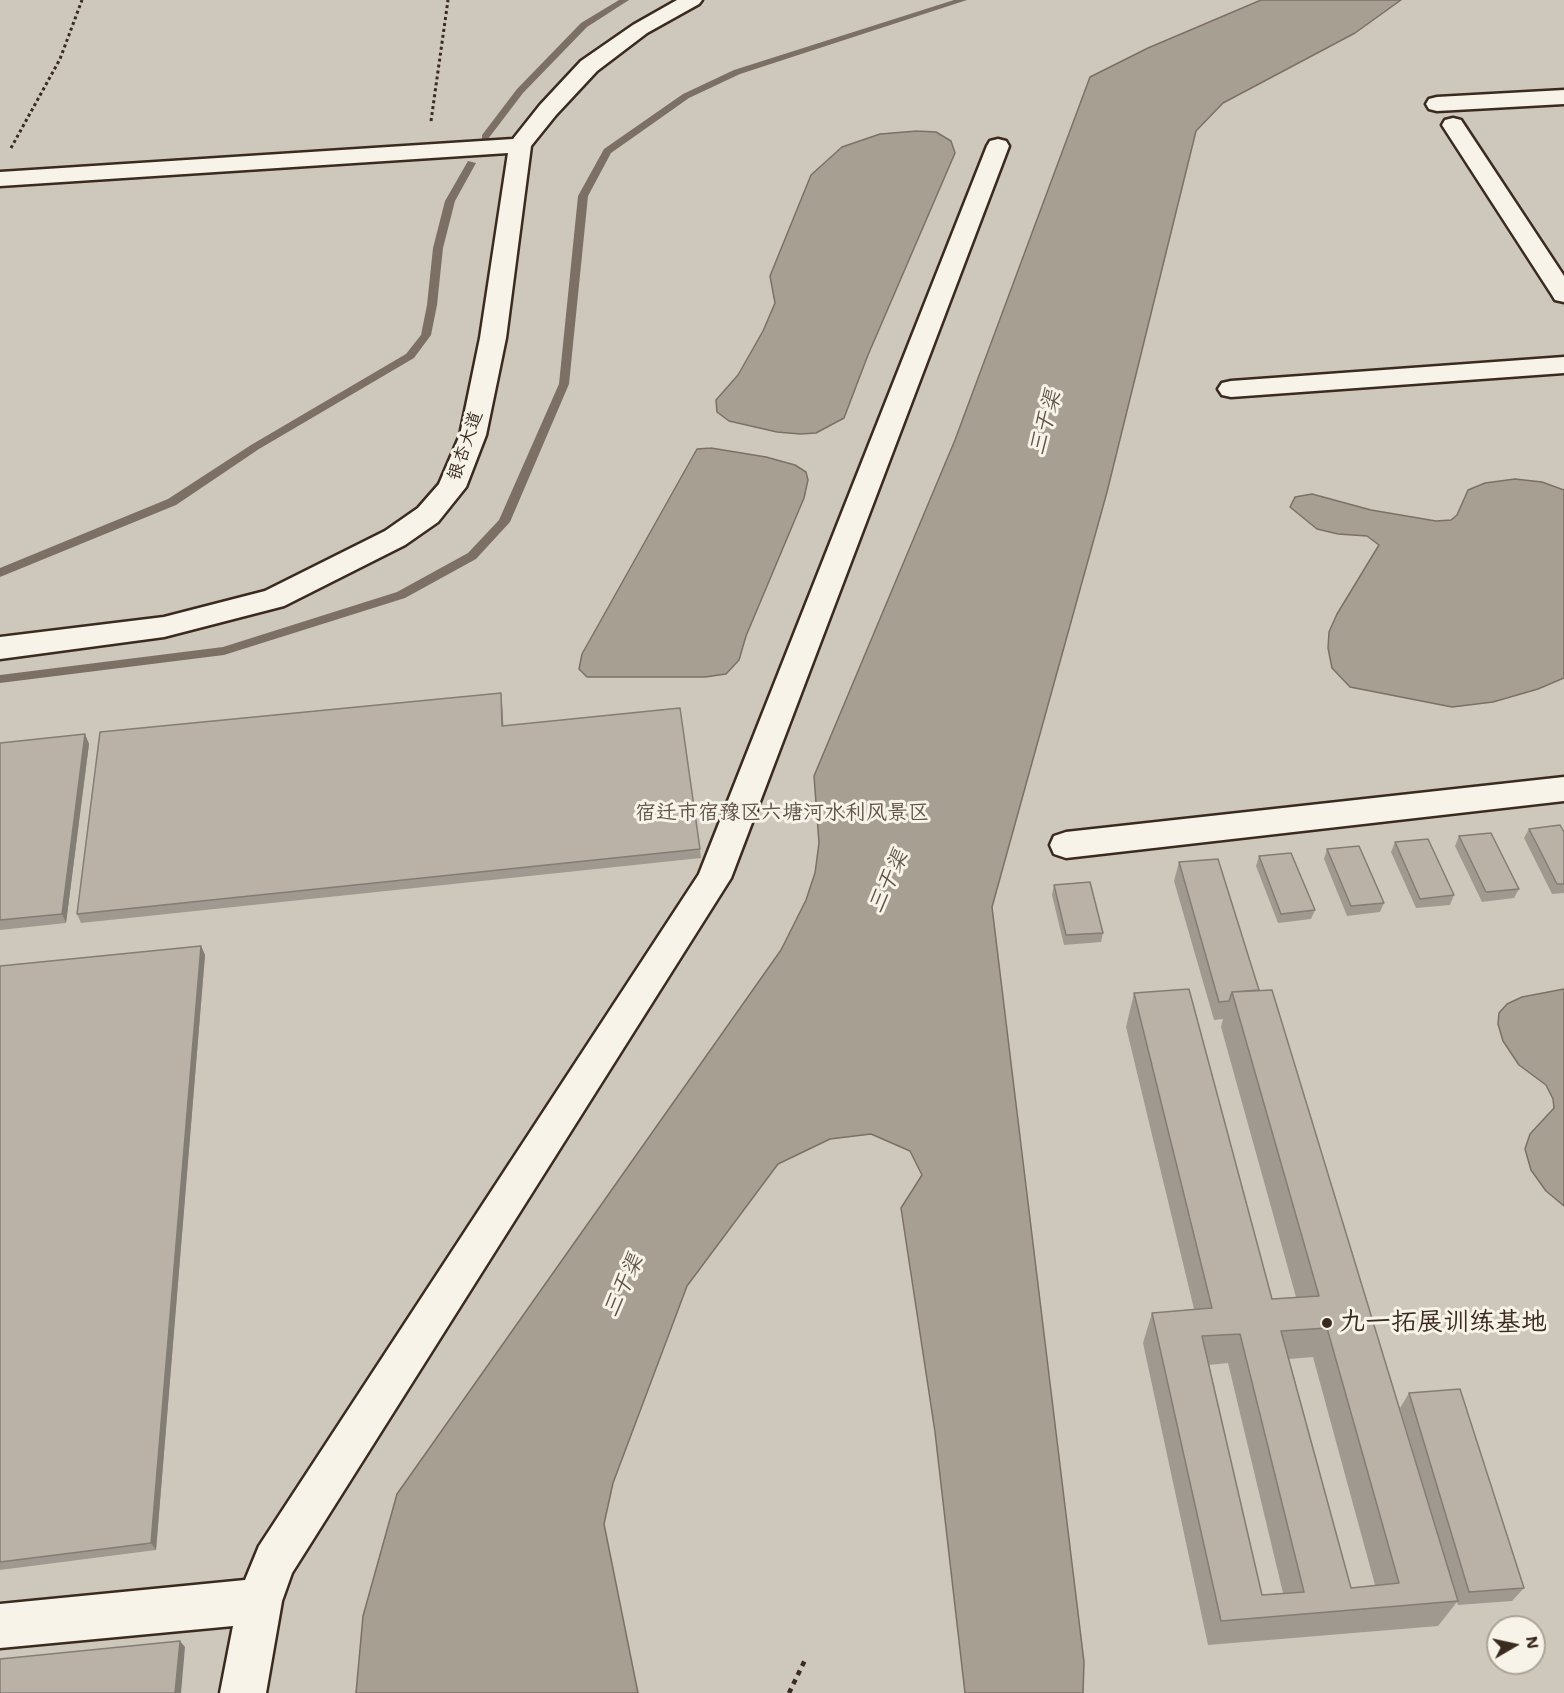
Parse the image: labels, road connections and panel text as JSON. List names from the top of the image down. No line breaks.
{"streets":{"street":["银杏大道"]},"water":["三干渠"],"parks":["宿迁市宿豫区六塘河水利风景区"],"places":["九一拓展训练基地"],"north":"right"}
